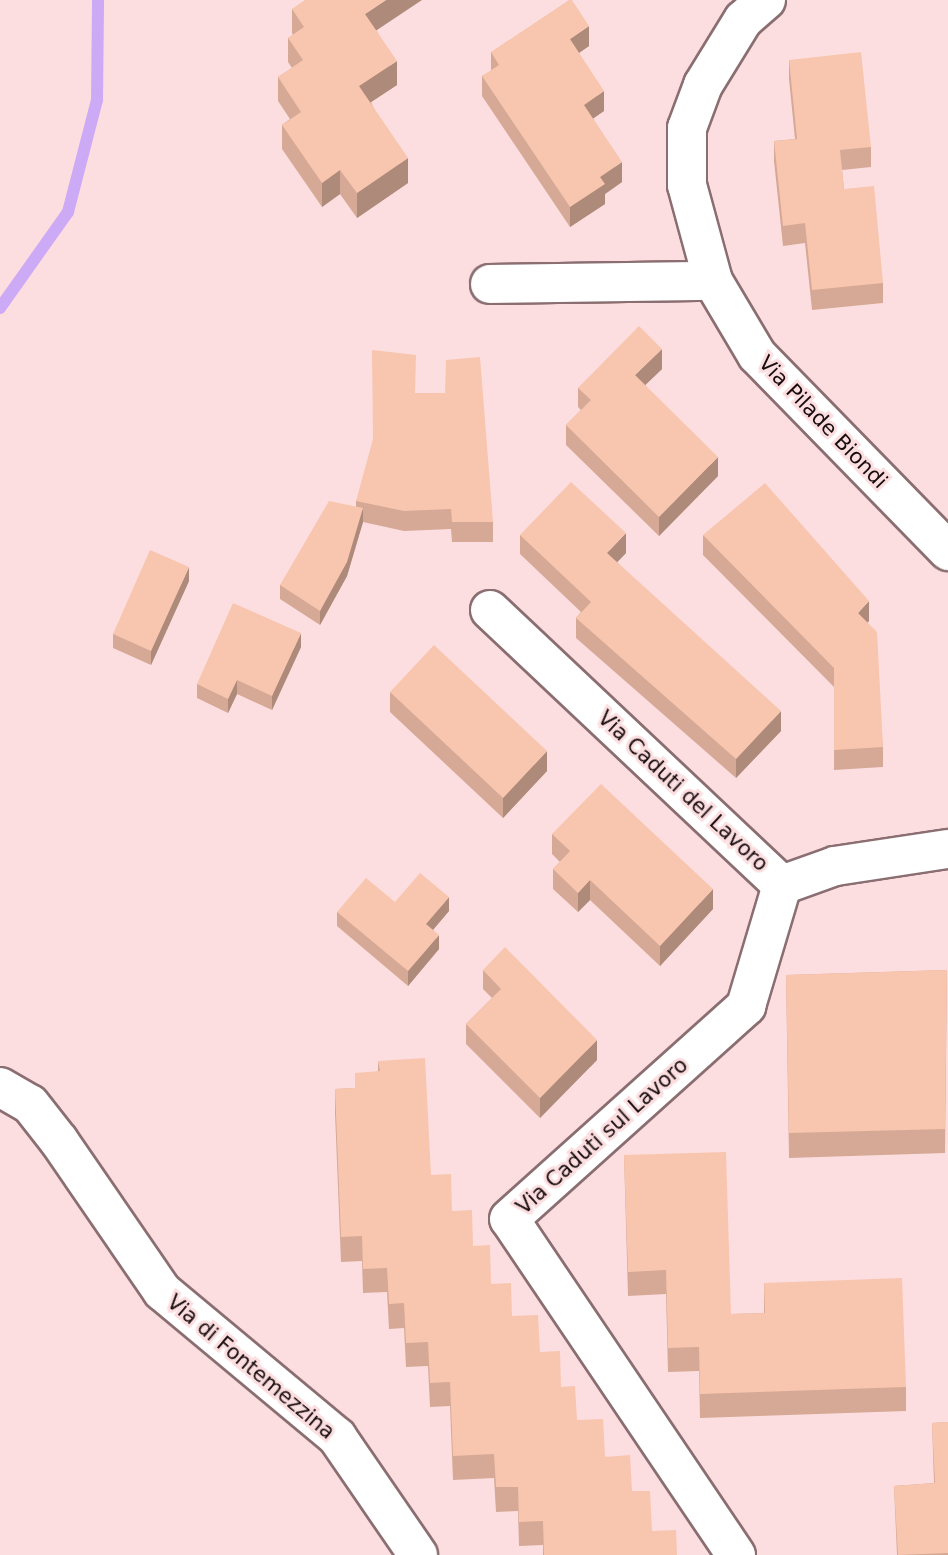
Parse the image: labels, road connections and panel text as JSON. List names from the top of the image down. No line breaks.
{"streets":{"street":["Via Pilade Biondi","Via Caduti del Lavoro","Via Caduti sul Lavoro","Via di Fontemezzina"]},"crossings":[["Via Caduti del Lavoro","Via Caduti sul Lavoro"]]}
